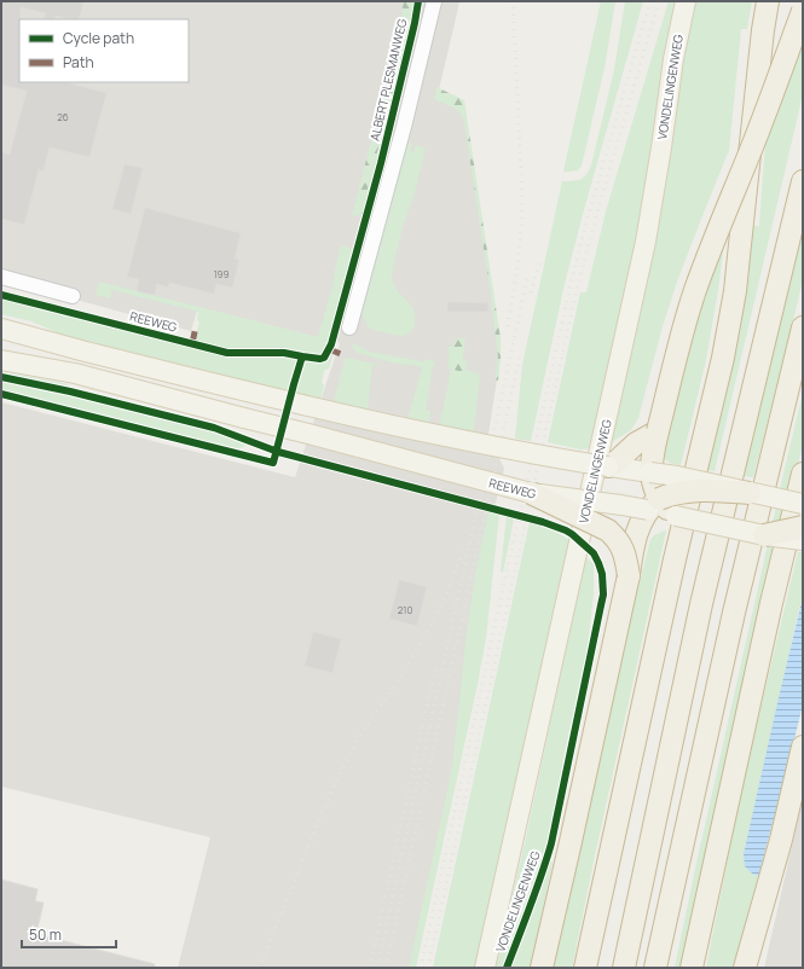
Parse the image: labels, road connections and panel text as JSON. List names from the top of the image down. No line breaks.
{"streets":{"main road":["VONDELINGENWEG","REEWEG"],"street":["ALBERT PLESMANWEG"]},"house_numbers":["26","199","210"],"legend":["Cycle path","Path"],"scale_bar":"50 m"}
